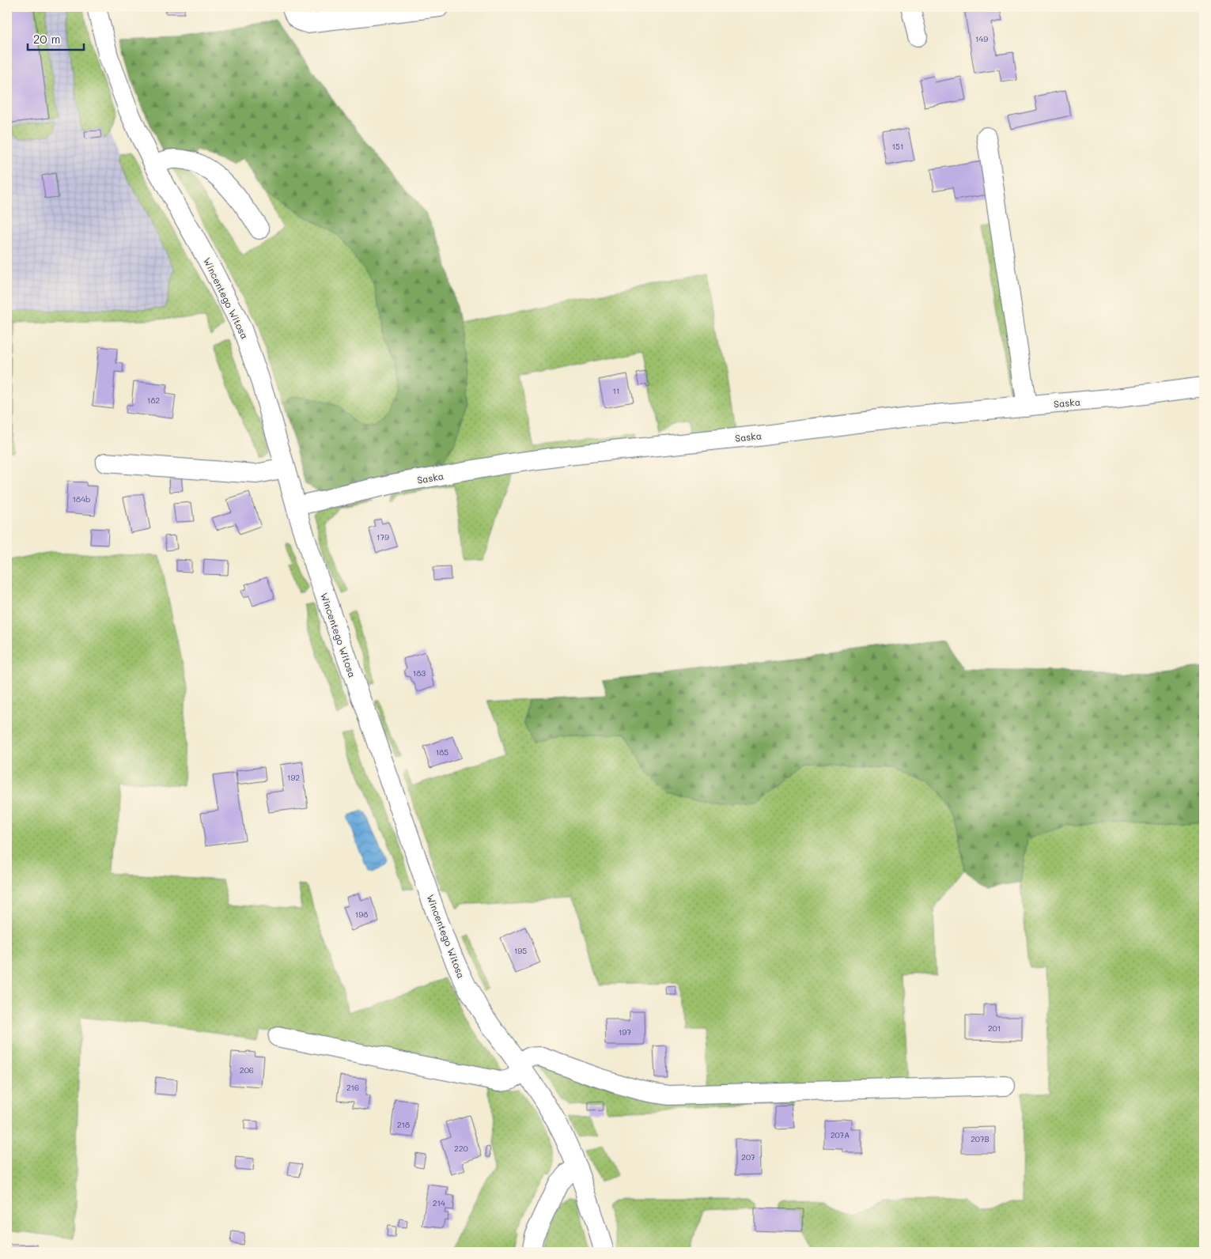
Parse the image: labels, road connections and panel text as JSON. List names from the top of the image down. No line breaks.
{"streets":{"street":["Wincentego Witosa","Saska"]},"crossings":[["Wincentego Witosa","Saska"]],"house_numbers":["149","151","11","182","184b","179","183","185","192","198","195","201","197","206","216","218","207A","207B","220","207","214"],"scale_bar":"20 m"}
